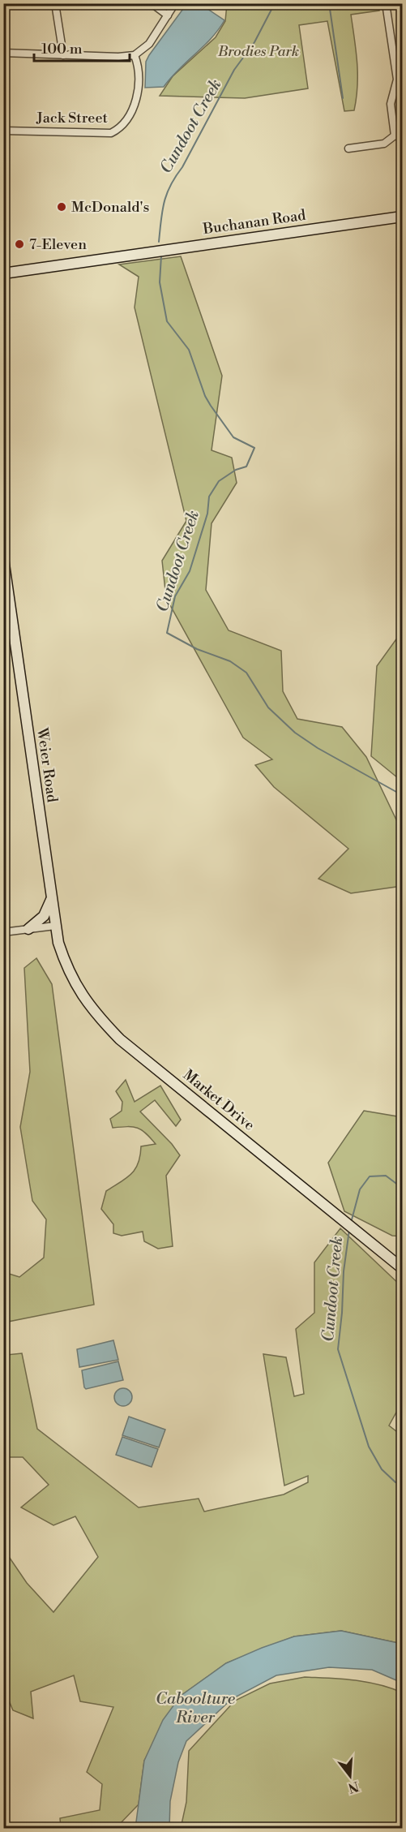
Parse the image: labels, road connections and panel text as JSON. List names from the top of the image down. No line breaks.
{"streets":{"street":["Jack Street","Buchanan Road","Weier Road","Market Drive"]},"crossings":[["Weier Road","Market Drive"]],"water":["Cundoot Creek","Caboolture River"],"parks":["Brodies Park"],"places":["McDonald's","7-Eleven"],"scale_bar":"100 m","north":"bottom"}
